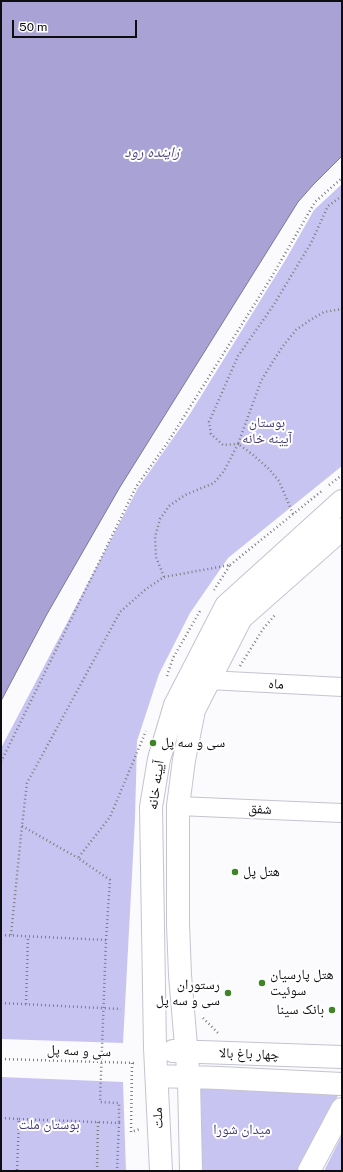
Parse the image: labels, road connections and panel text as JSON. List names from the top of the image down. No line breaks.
{"streets":{"main road":["آیینه خانه","چهار باغ بالا","ملت"],"street":["ماه","شفق"],"path":["سی و سه پل"]},"crossings":[["ماه","آیینه خانه"],["آیینه خانه","شفق"],["آیینه خانه","سی و سه پل"],["آیینه خانه","چهار باغ بالا"],["آیینه خانه","ملت"],["سی و سه پل","چهار باغ بالا"],["سی و سه پل","ملت"],["چهار باغ بالا","ملت"]],"water":["زاینده رود"],"parks":["بوستان آیینه خانه","بوستان ملت","میدان شورا"],"places":["سی و سه پل","هتل پل","هتل پارسیان سوئیت","رستوران سی و سه پل","بانک سینا"],"scale_bar":"50 m"}
